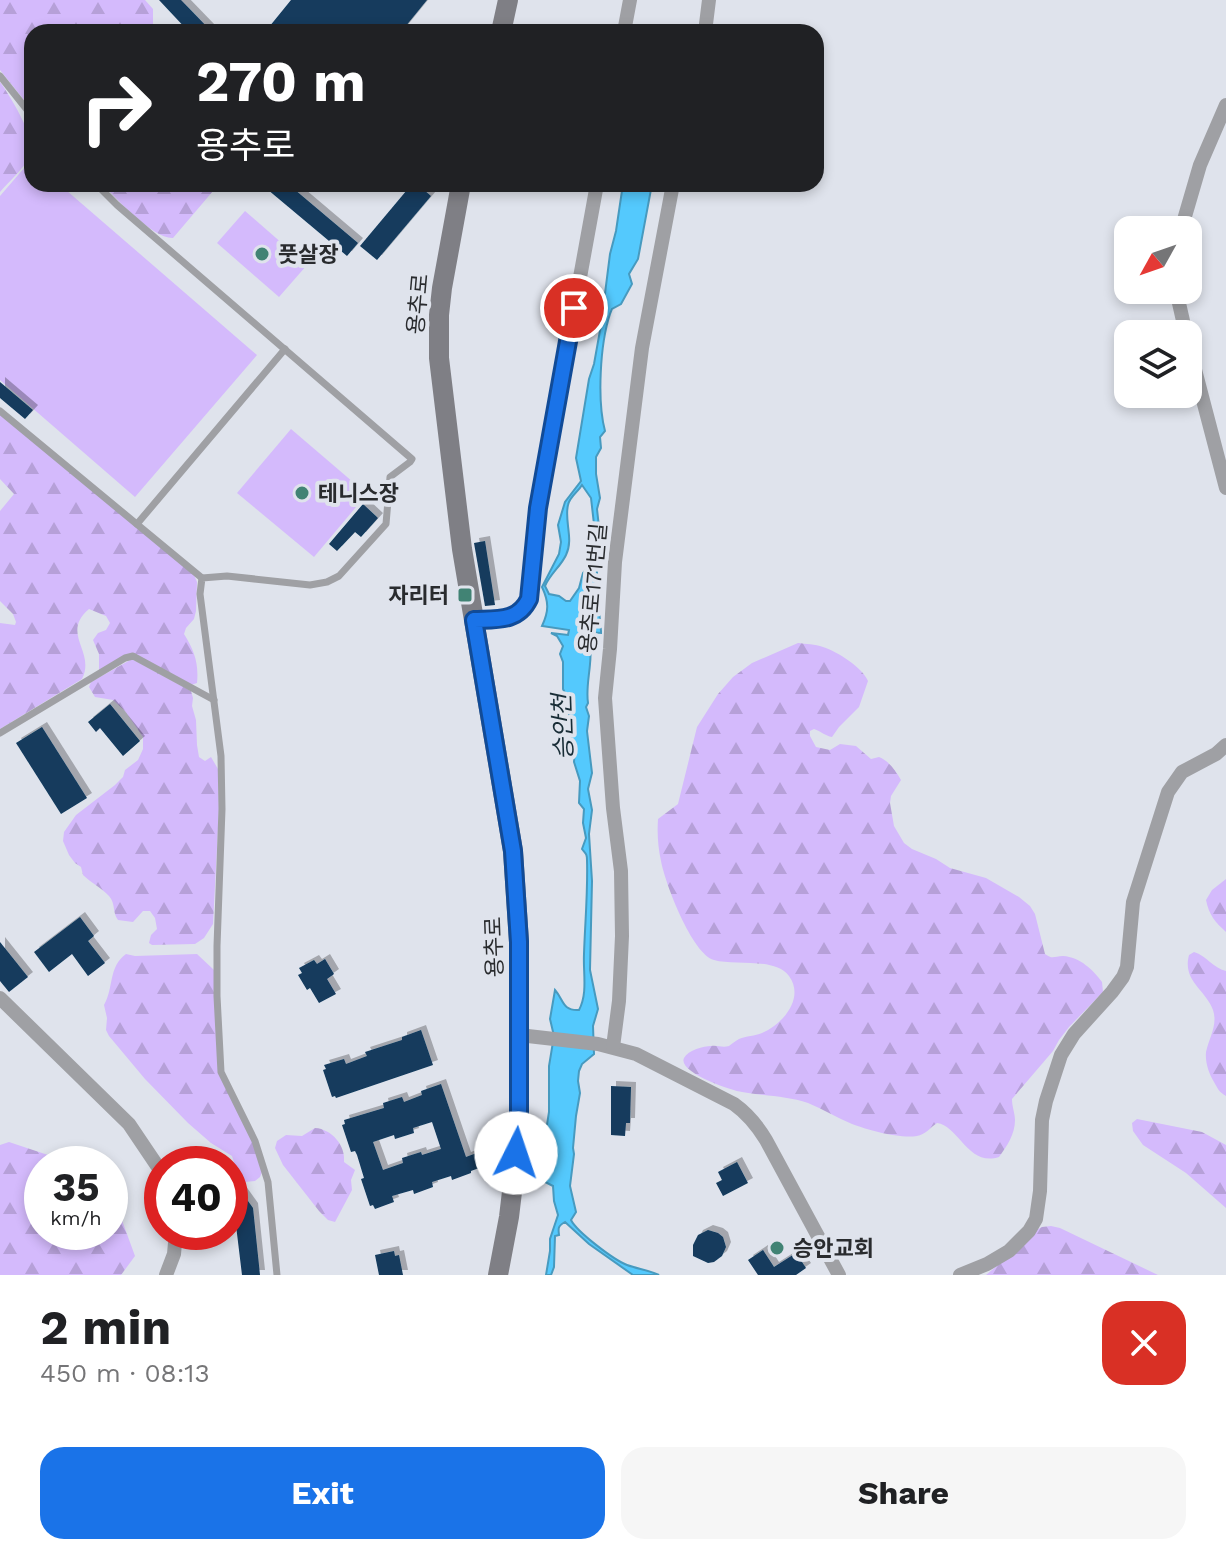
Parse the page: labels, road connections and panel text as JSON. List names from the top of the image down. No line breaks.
{"streets":{"street":["용추로","용추로171번길"]},"water":["승안천"],"places":{"other":["풋살장","테니스장","승안교회"],"transit":["자리터"]},"north":"bottom left","page":{"turn":["270 m","용추로"],"speed":"35 km/h","limit":"40","heading":["2 min","450 m · 08:13"],"buttons":["Exit","Share"]}}
